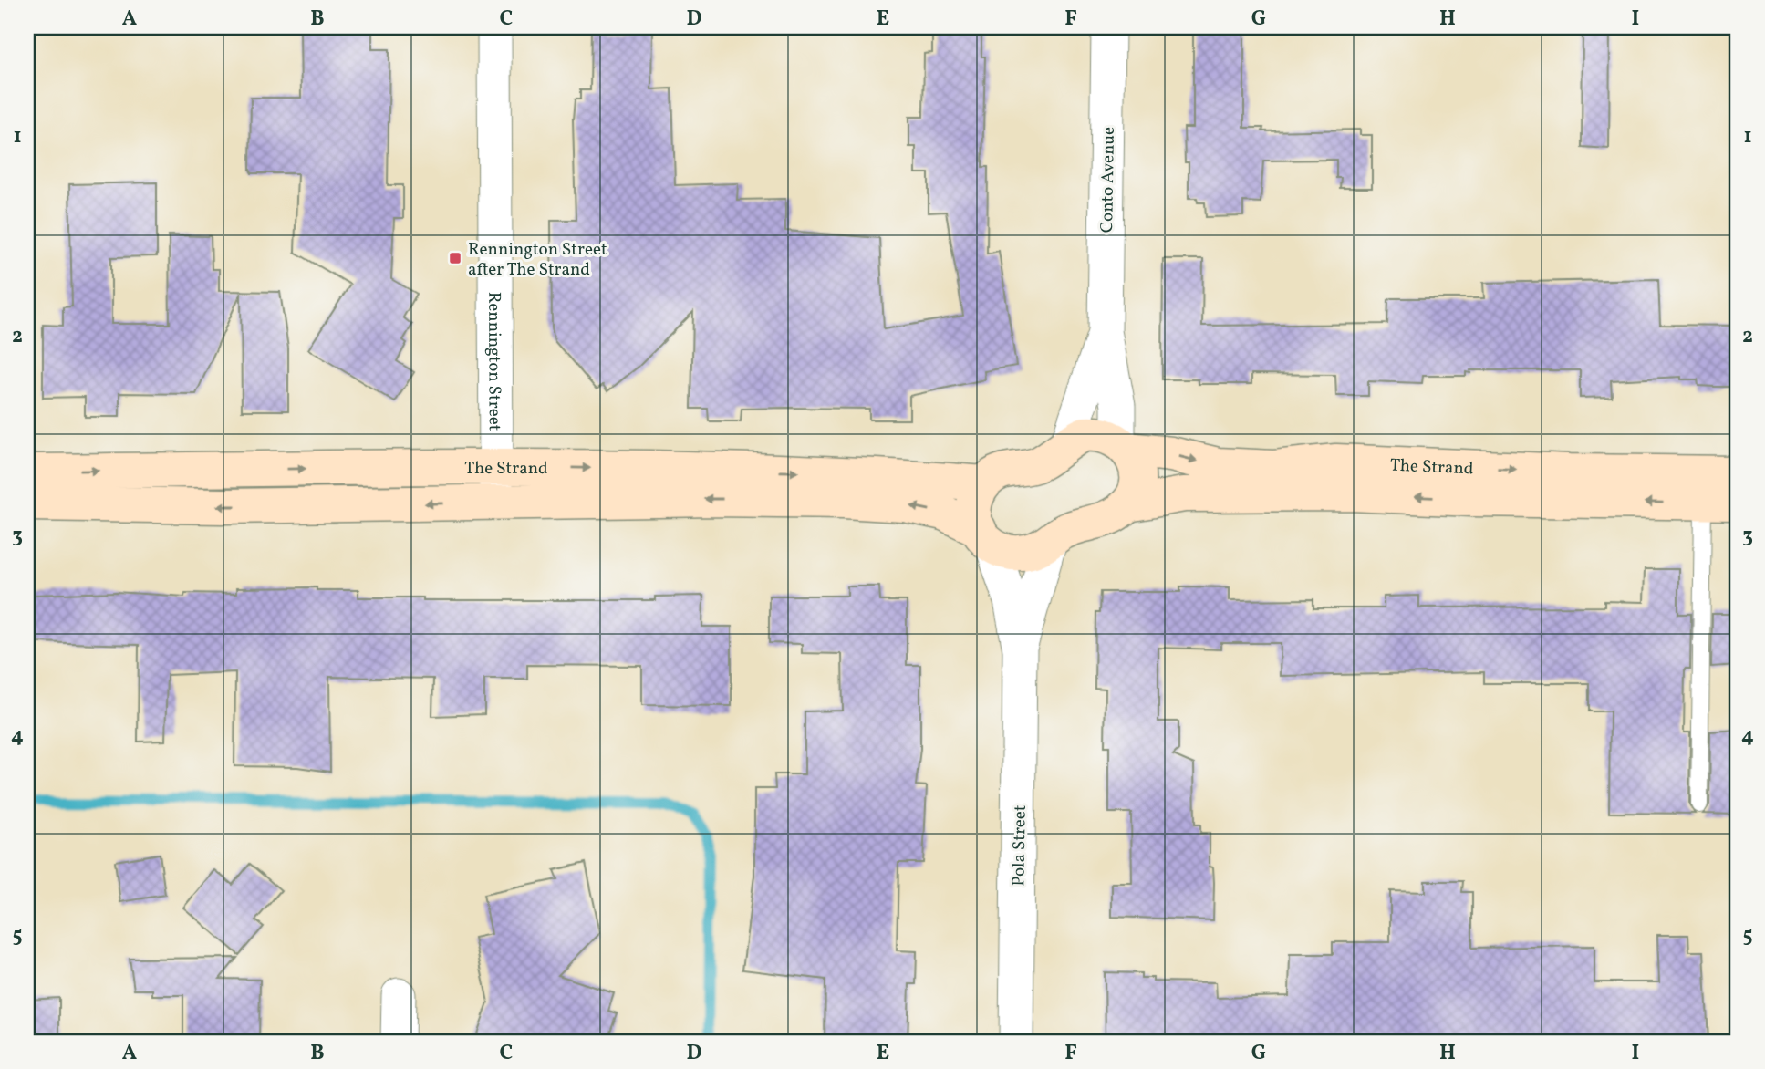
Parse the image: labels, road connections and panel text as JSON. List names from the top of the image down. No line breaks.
{"streets":{"street":["Conto Avenue","Rennington Street","The Strand","Pola Street"]},"crossings":[["Conto Avenue","The Strand"],["Rennington Street","The Strand"],["The Strand","Pola Street"]],"places":{"transit":["Rennington Street after The Strand"]},"grid":{"columns":["A","B","C","D","E","F","G","H","I"],"rows":["1","2","3","4","5"]}}
